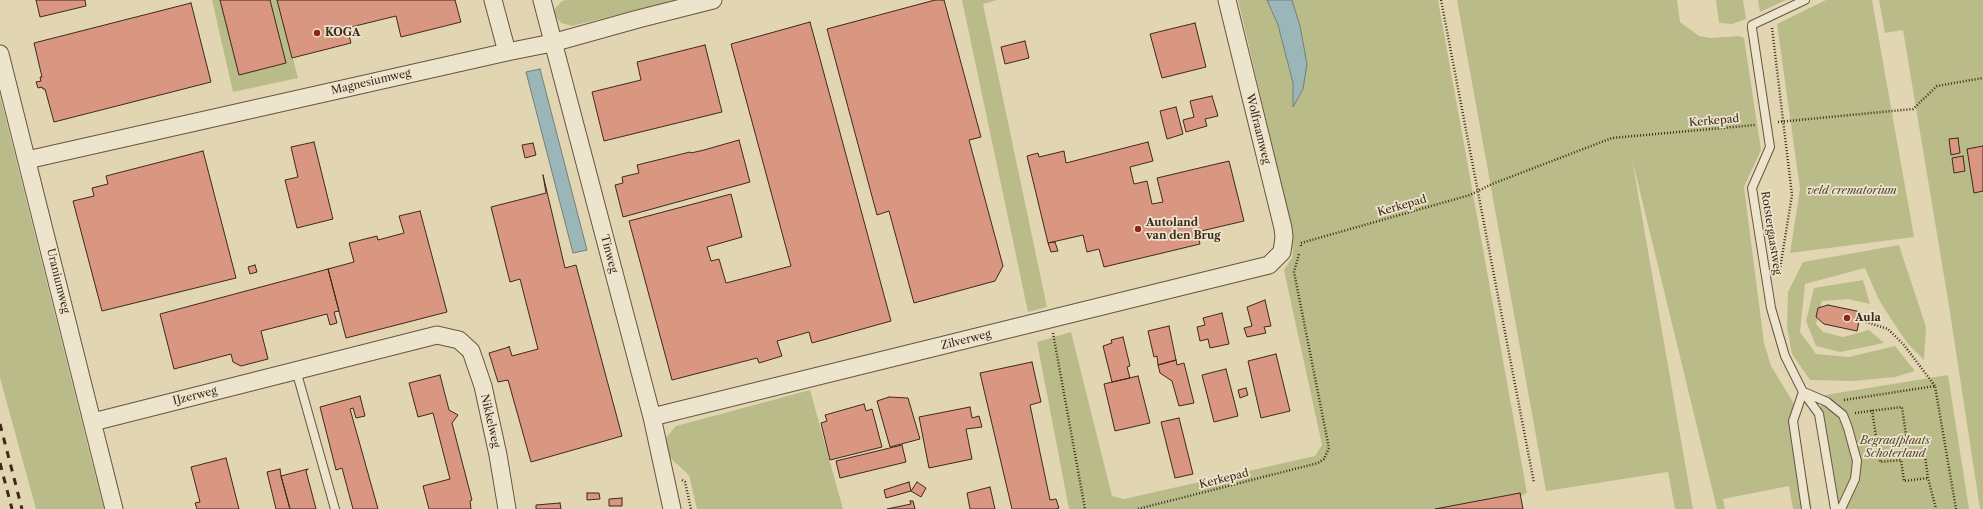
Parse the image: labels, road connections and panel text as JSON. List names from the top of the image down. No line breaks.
{"streets":{"street":["Magnesiumweg","Wolfraamweg","Tinweg","Uraniumweg","Zilverweg","IJzerweg","Nikkelweg"],"lane":["Rotstergaastweg"],"path":["Kerkepad"]},"crossings":[["Magnesiumweg","Tinweg"],["Magnesiumweg","Uraniumweg"],["Kerkepad","Rotstergaastweg"],["Wolfraamweg","Zilverweg"],["Tinweg","Zilverweg"],["Uraniumweg","IJzerweg"],["IJzerweg","Nikkelweg"]],"parks":["veld crematorium","Begraafplaats Schoterland"],"places":["KOGA","Autoland van den Brug","Aula"]}
